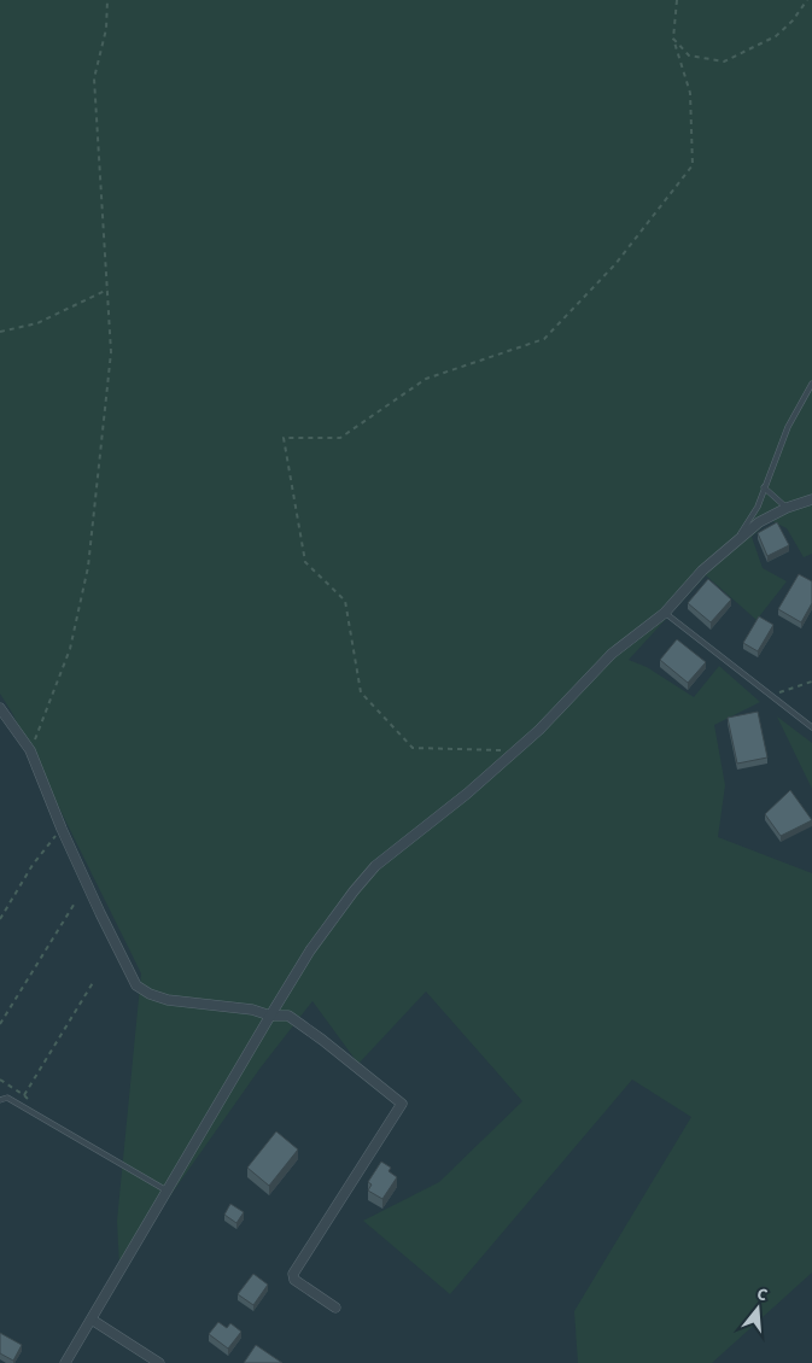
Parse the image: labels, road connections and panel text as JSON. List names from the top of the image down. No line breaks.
{"north":"top"}
